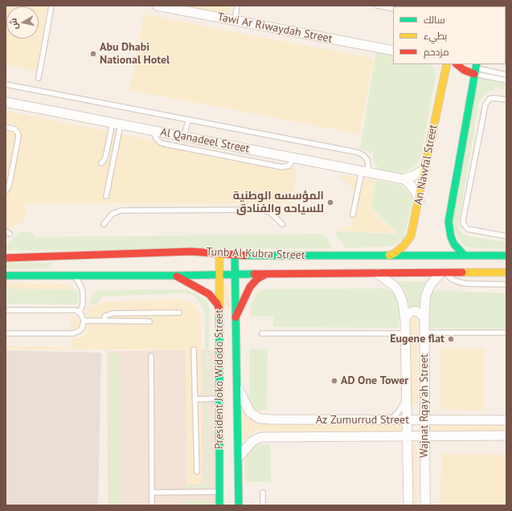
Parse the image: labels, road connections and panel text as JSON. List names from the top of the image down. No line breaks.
{"streets":{"main road":["An Nawfal Street","Tunb Al Kubra Street","President Joko Widodo Street"],"street":["Tawi Ar Riwaydah Street","Al Qanadeel Street","Wajnat Rqay'ah Street","Az Zumurrud Street"]},"crossings":[["An Nawfal Street","Tunb Al Kubra Street"],["Tunb Al Kubra Street","President Joko Widodo Street"],["Tunb Al Kubra Street","Wajnat Rqay'ah Street"],["President Joko Widodo Street","Az Zumurrud Street"],["Wajnat Rqay'ah Street","Az Zumurrud Street"]],"places":["Abu Dhabi National Hotel","المؤسسه الوطنية للسياحه والفنادق","Eugene flat","AD One Tower"],"legend":["سالك","بطيء","مزدحم"],"north":"left"}
